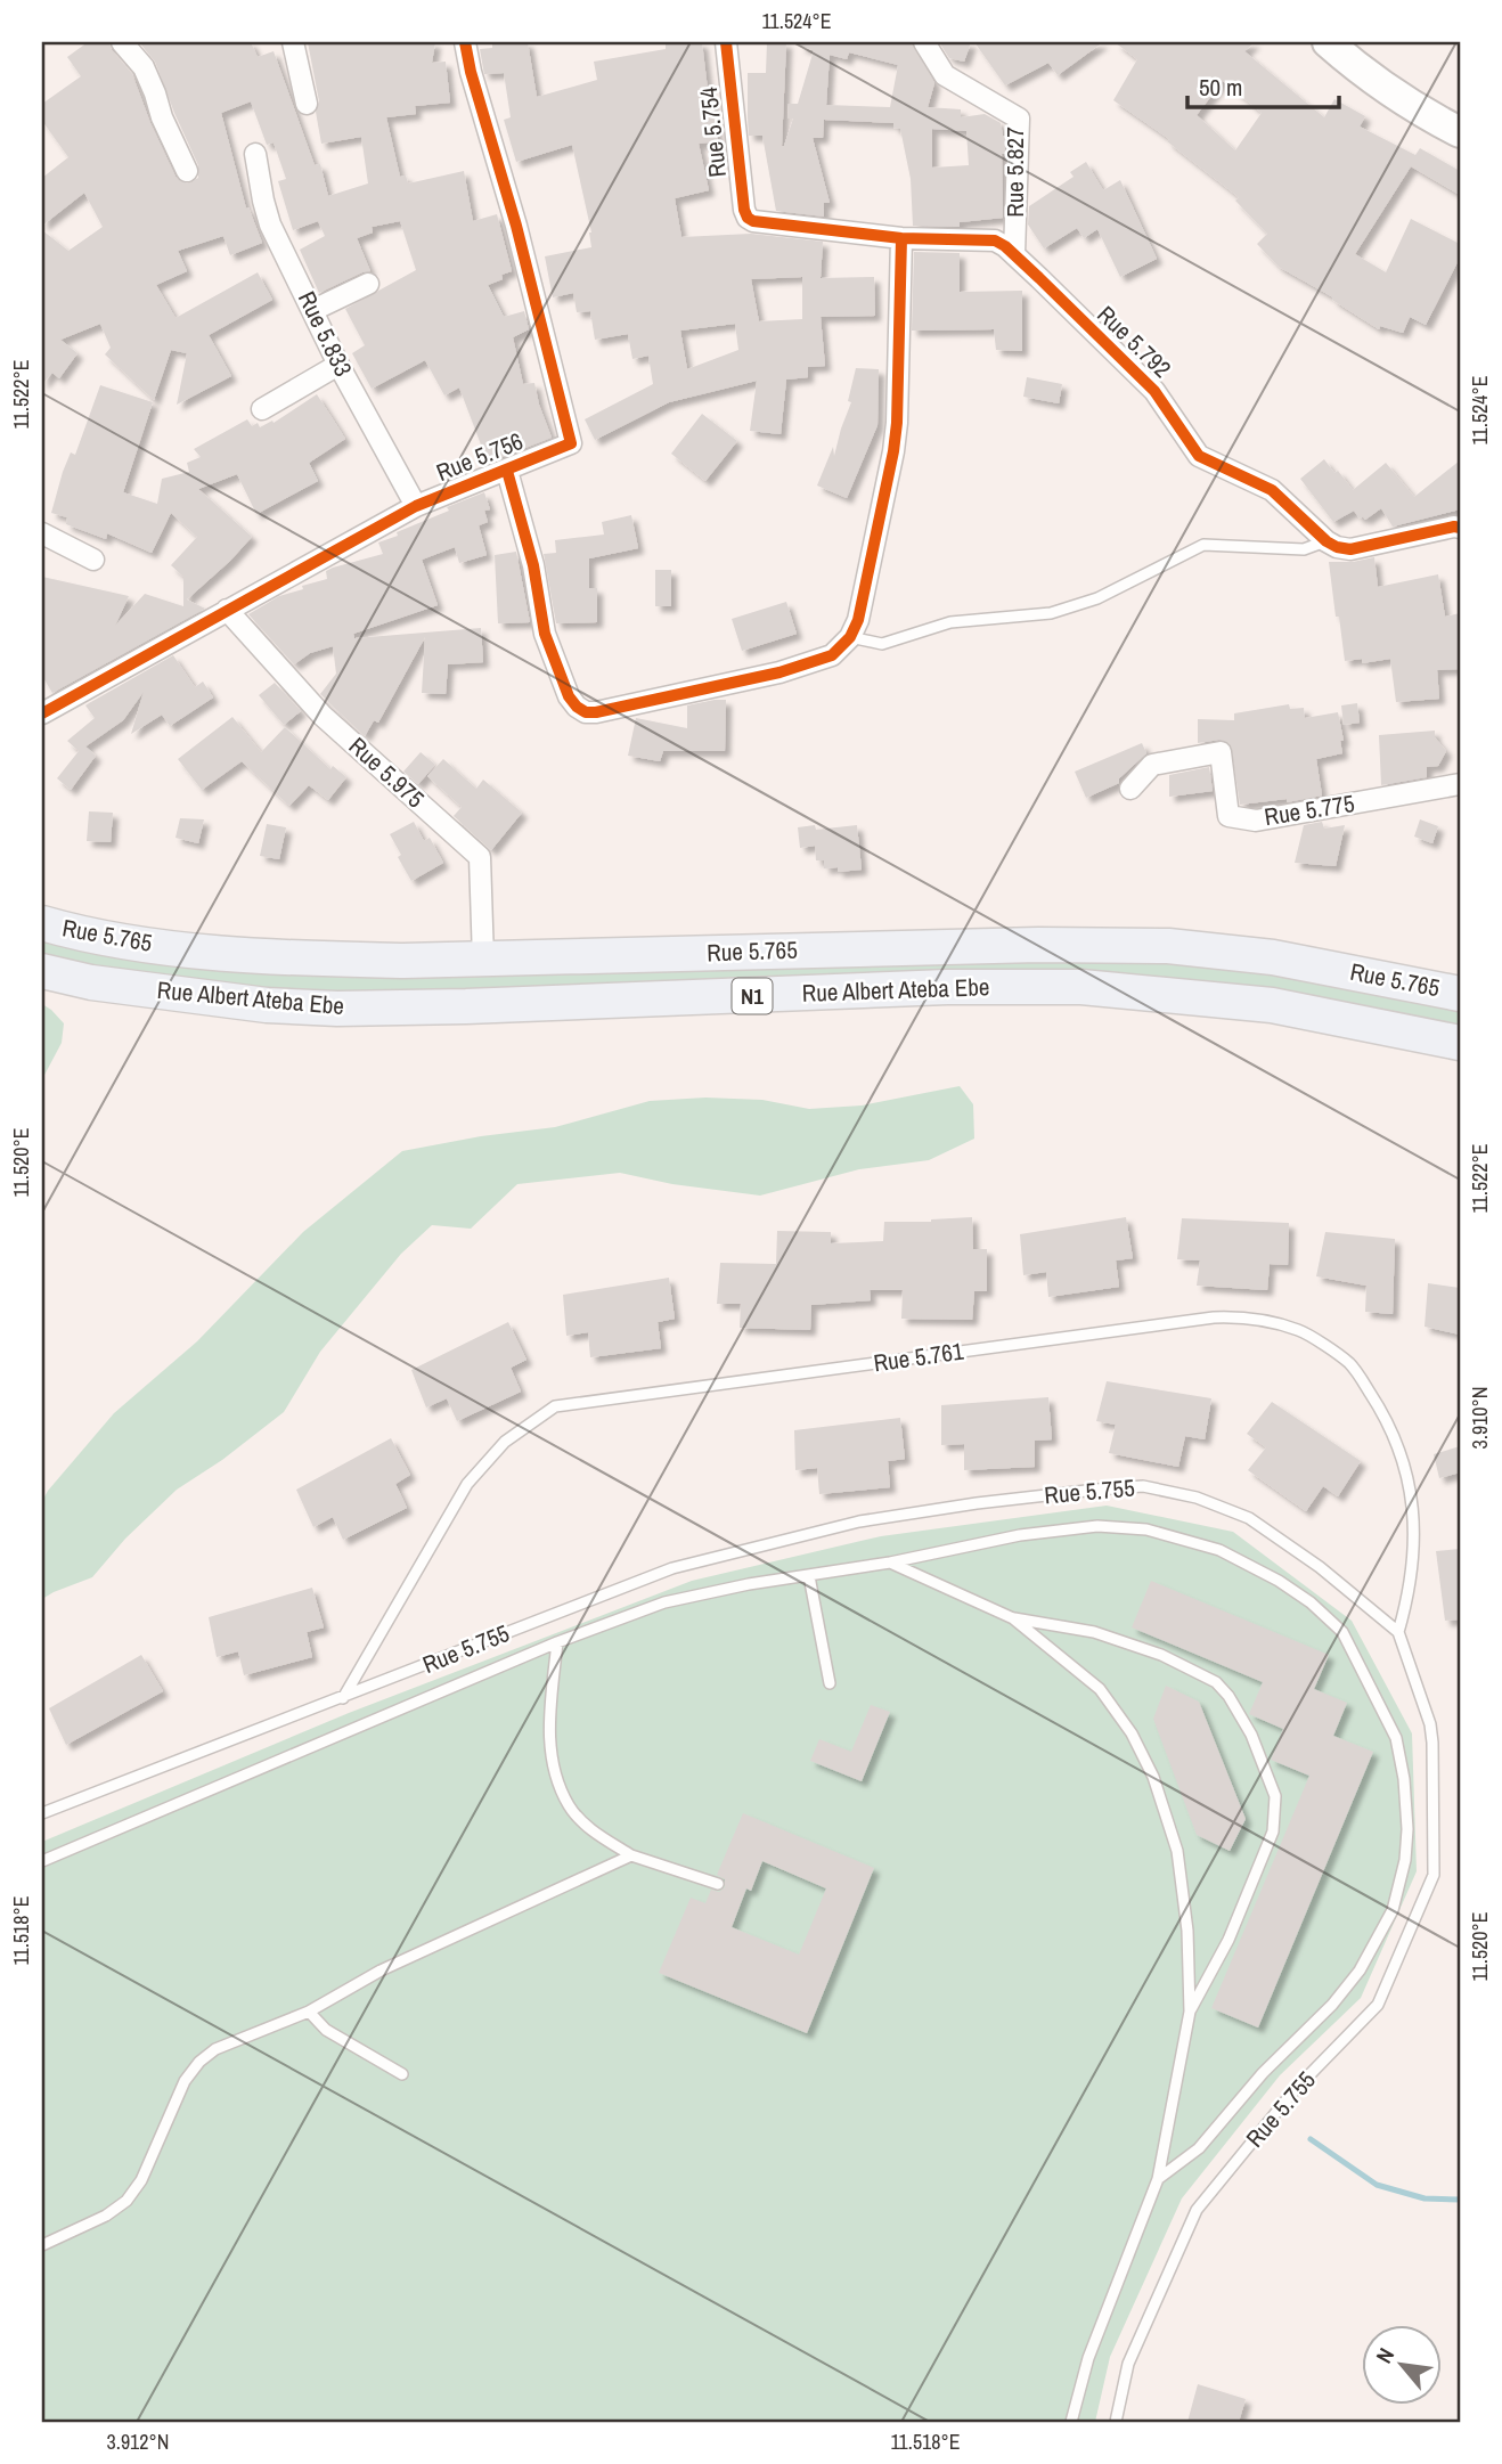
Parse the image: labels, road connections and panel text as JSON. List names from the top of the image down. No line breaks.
{"streets":{"highway":["Rue 5.765","Rue Albert Ateba Ebe","N1"],"street":["Rue 5.754","Rue 5.827","Rue 5.833","Rue 5.792","Rue 5.756","Rue 5.975","Rue 5.775"],"lane":["Rue 5.761","Rue 5.755"]},"crossings":[["Rue 5.754","Rue 5.792"],["Rue 5.827","Rue 5.792"],["Rue 5.833","Rue 5.756"],["Rue 5.756","Rue 5.975"],["Rue 5.975","Rue 5.765"],["Rue 5.761","Rue 5.755"]],"scale_bar":"50 m","north":"top left","coordinates":["11.524°E","11.522°E","11.520°E","3.910°N","11.518°E","3.912°N"]}
